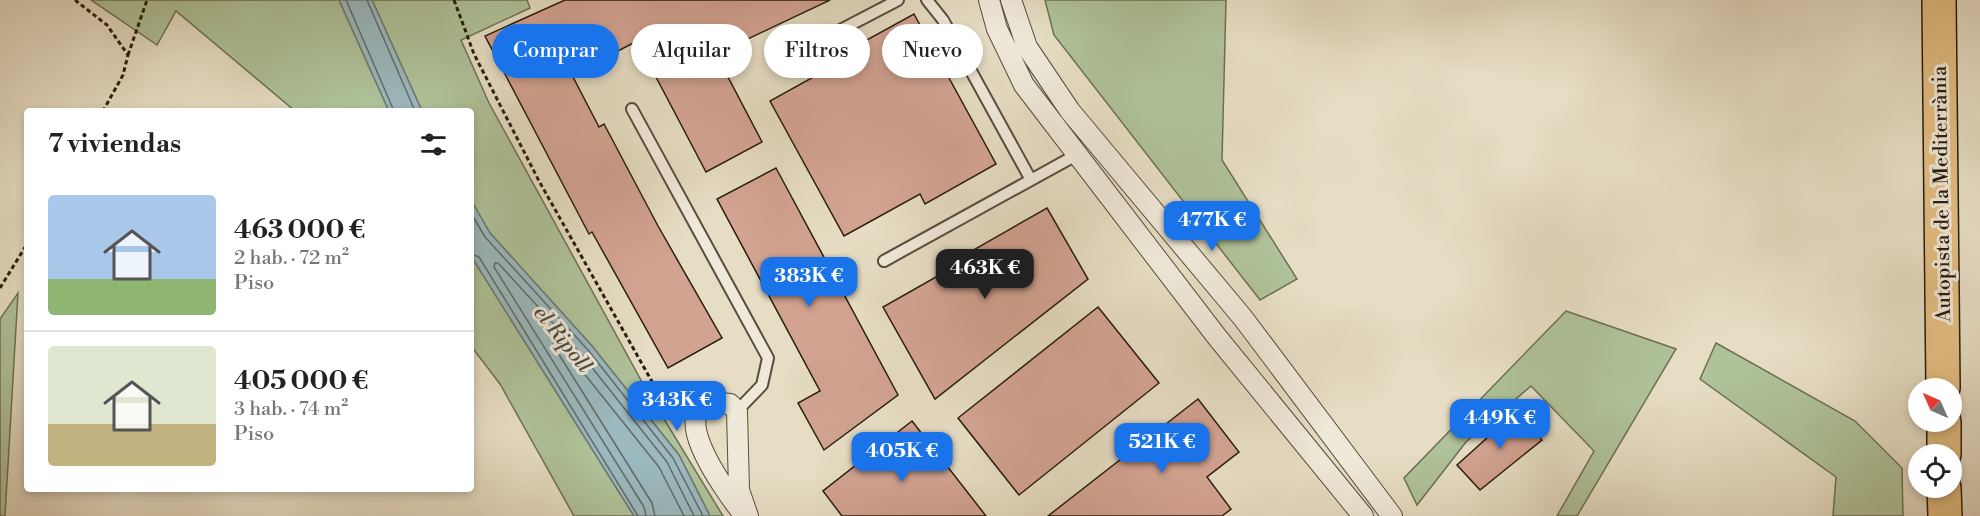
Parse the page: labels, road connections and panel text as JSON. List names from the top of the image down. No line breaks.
{"streets":{"highway":["Autopista de la Mediterrània"]},"water":["el Ripoll"],"north":"top left","page":{"chip":["Comprar","Alquilar","Filtros","Nuevo"],"heading":"7 viviendas","list":[{"name":"463 000 €","note":"2 hab. · 72 m² · Piso"},{"name":"405 000 €","note":"3 hab. · 74 m² · Piso"}],"price":["477K €","463K €","383K €","343K €","449K €","521K €","405K €"]}}
